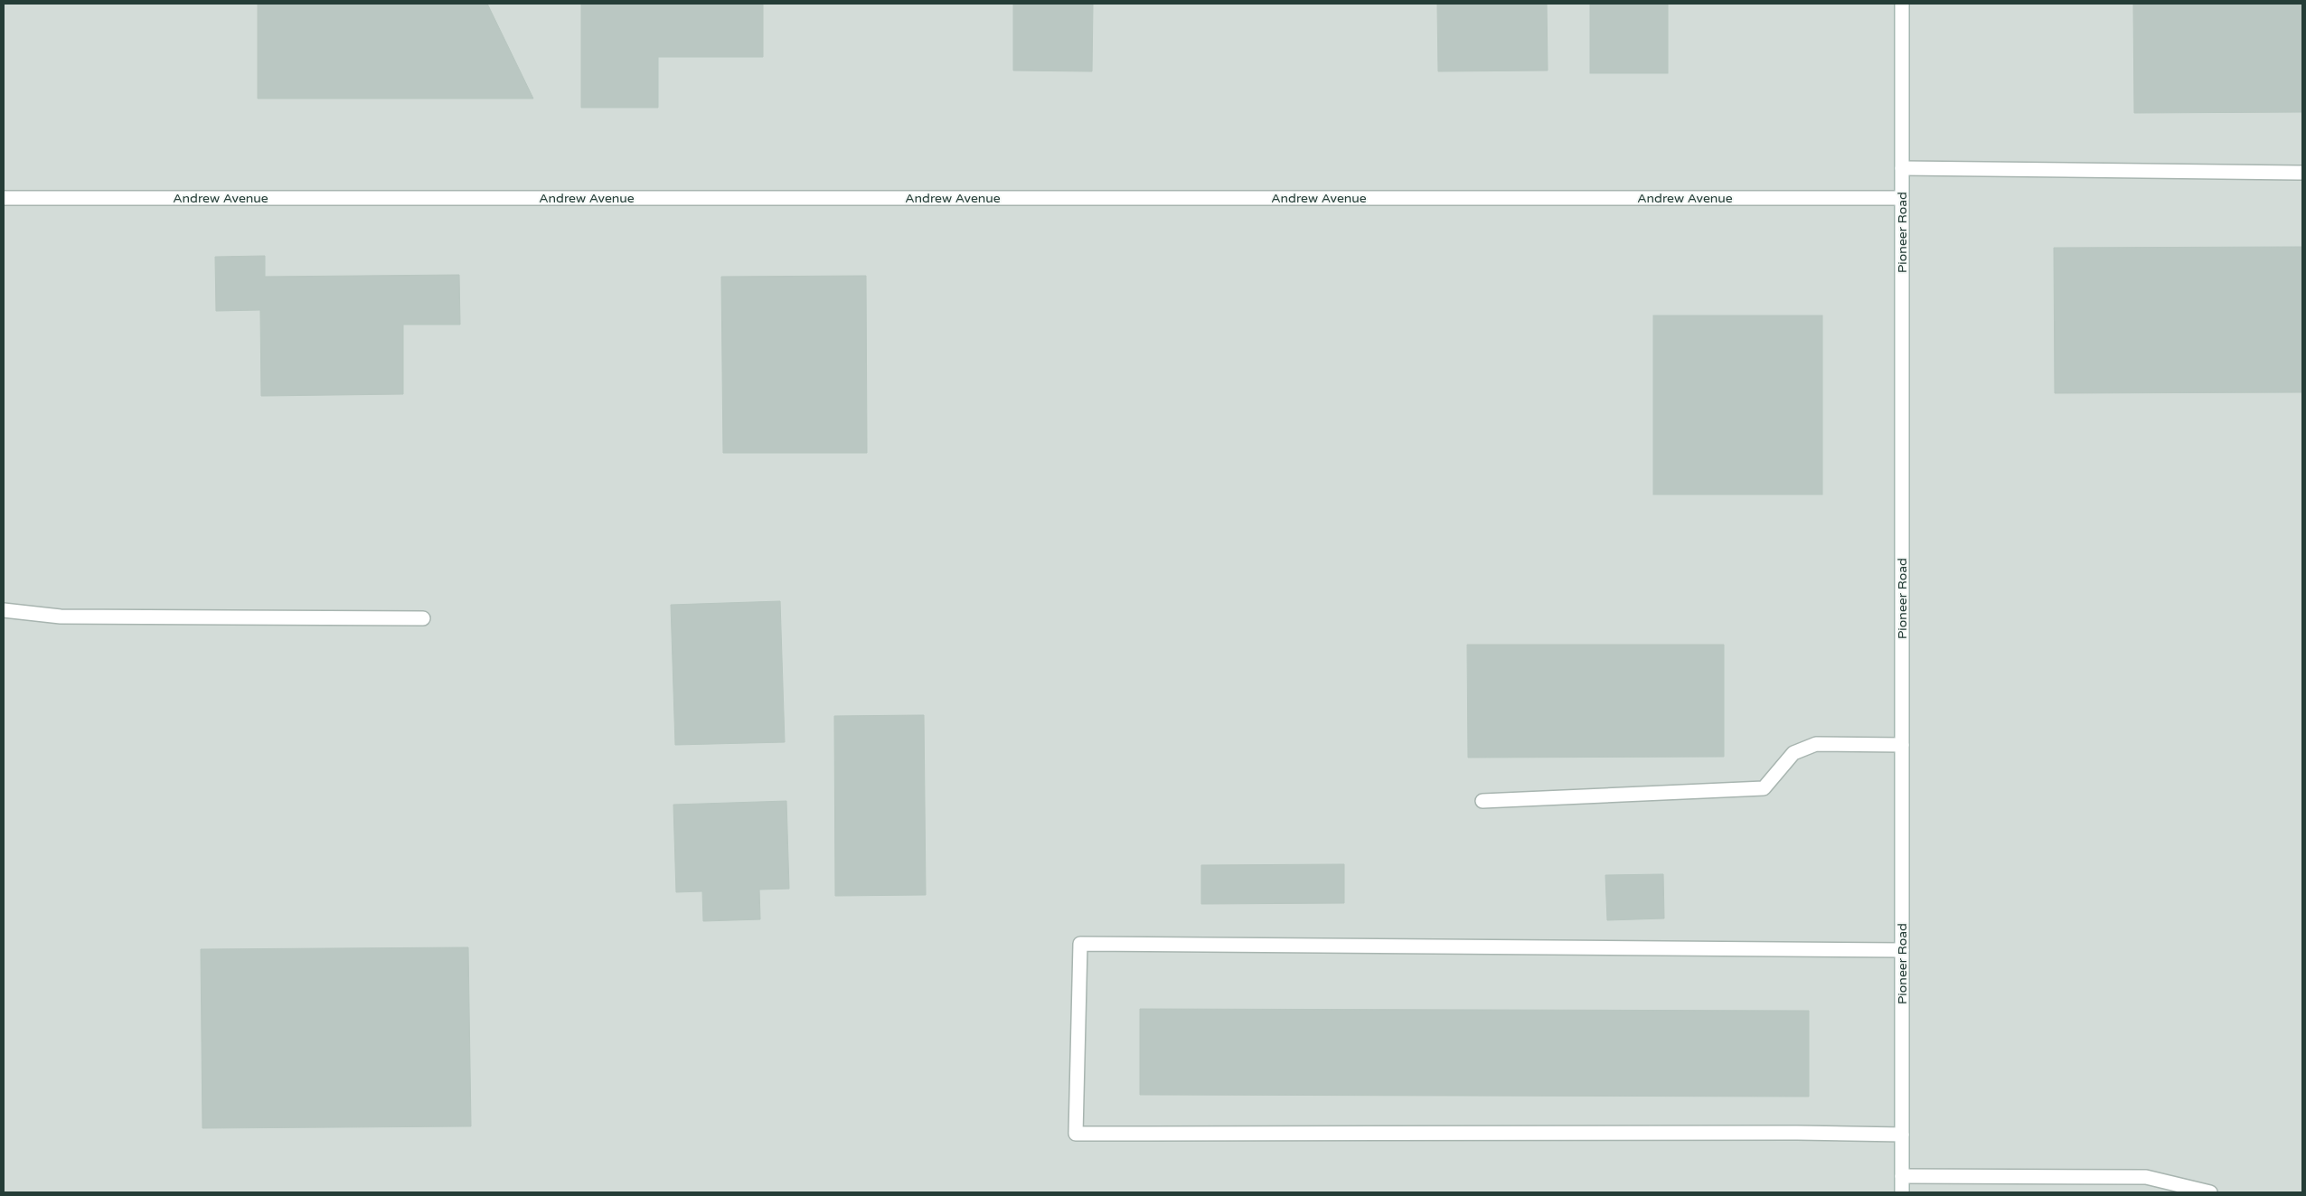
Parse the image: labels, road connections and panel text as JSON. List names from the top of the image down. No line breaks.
{"streets":{"street":["Andrew Avenue","Pioneer Road"]},"crossings":[["Andrew Avenue","Pioneer Road"]]}
